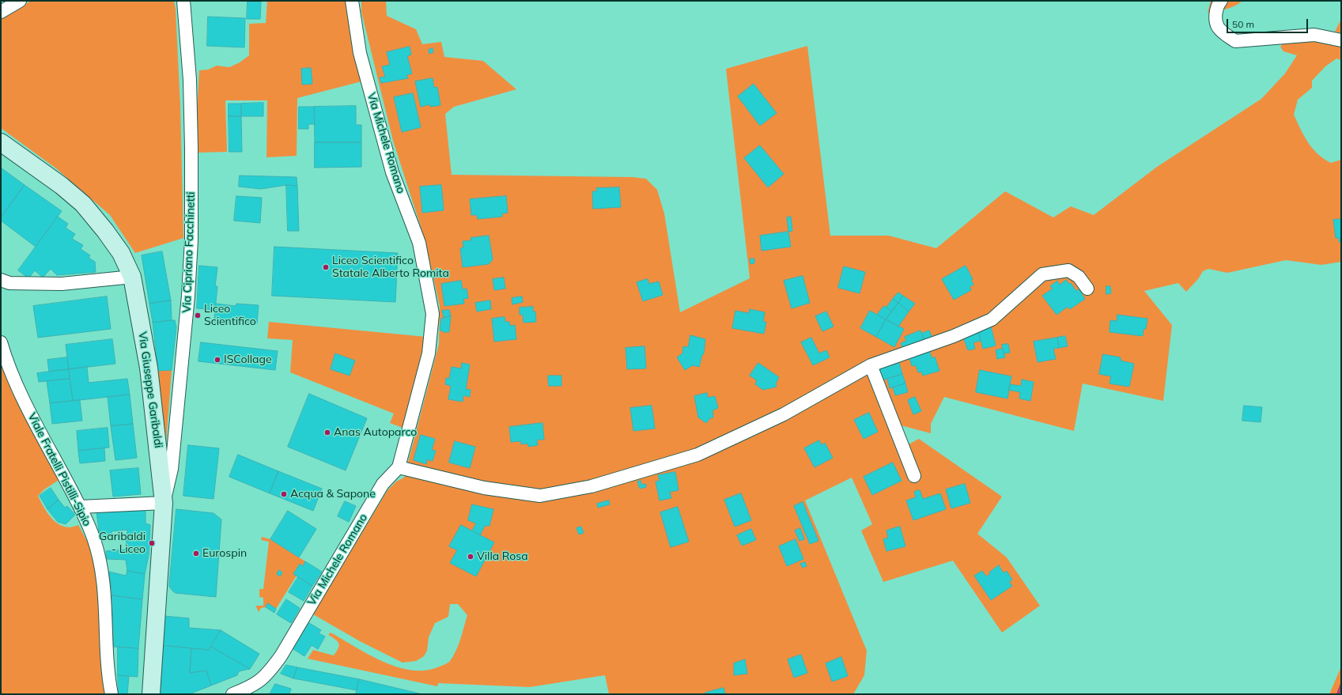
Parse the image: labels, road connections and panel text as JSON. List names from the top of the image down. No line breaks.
{"streets":{"main road":["Via Giuseppe Garibaldi"],"street":["Via Michele Romano","Via Cipriano Facchinetti","Viale Fratelli Pistilli-Sipio"]},"crossings":[["Via Cipriano Facchinetti","Via Giuseppe Garibaldi"]],"places":["Liceo Scientifico Statale Alberto Romita","Liceo Scientifico","ISCollage","Anas Autoparco","Acqua & Sapone","Garibaldi - Liceo","Eurospin","Villa Rosa"],"scale_bar":"50 m"}
